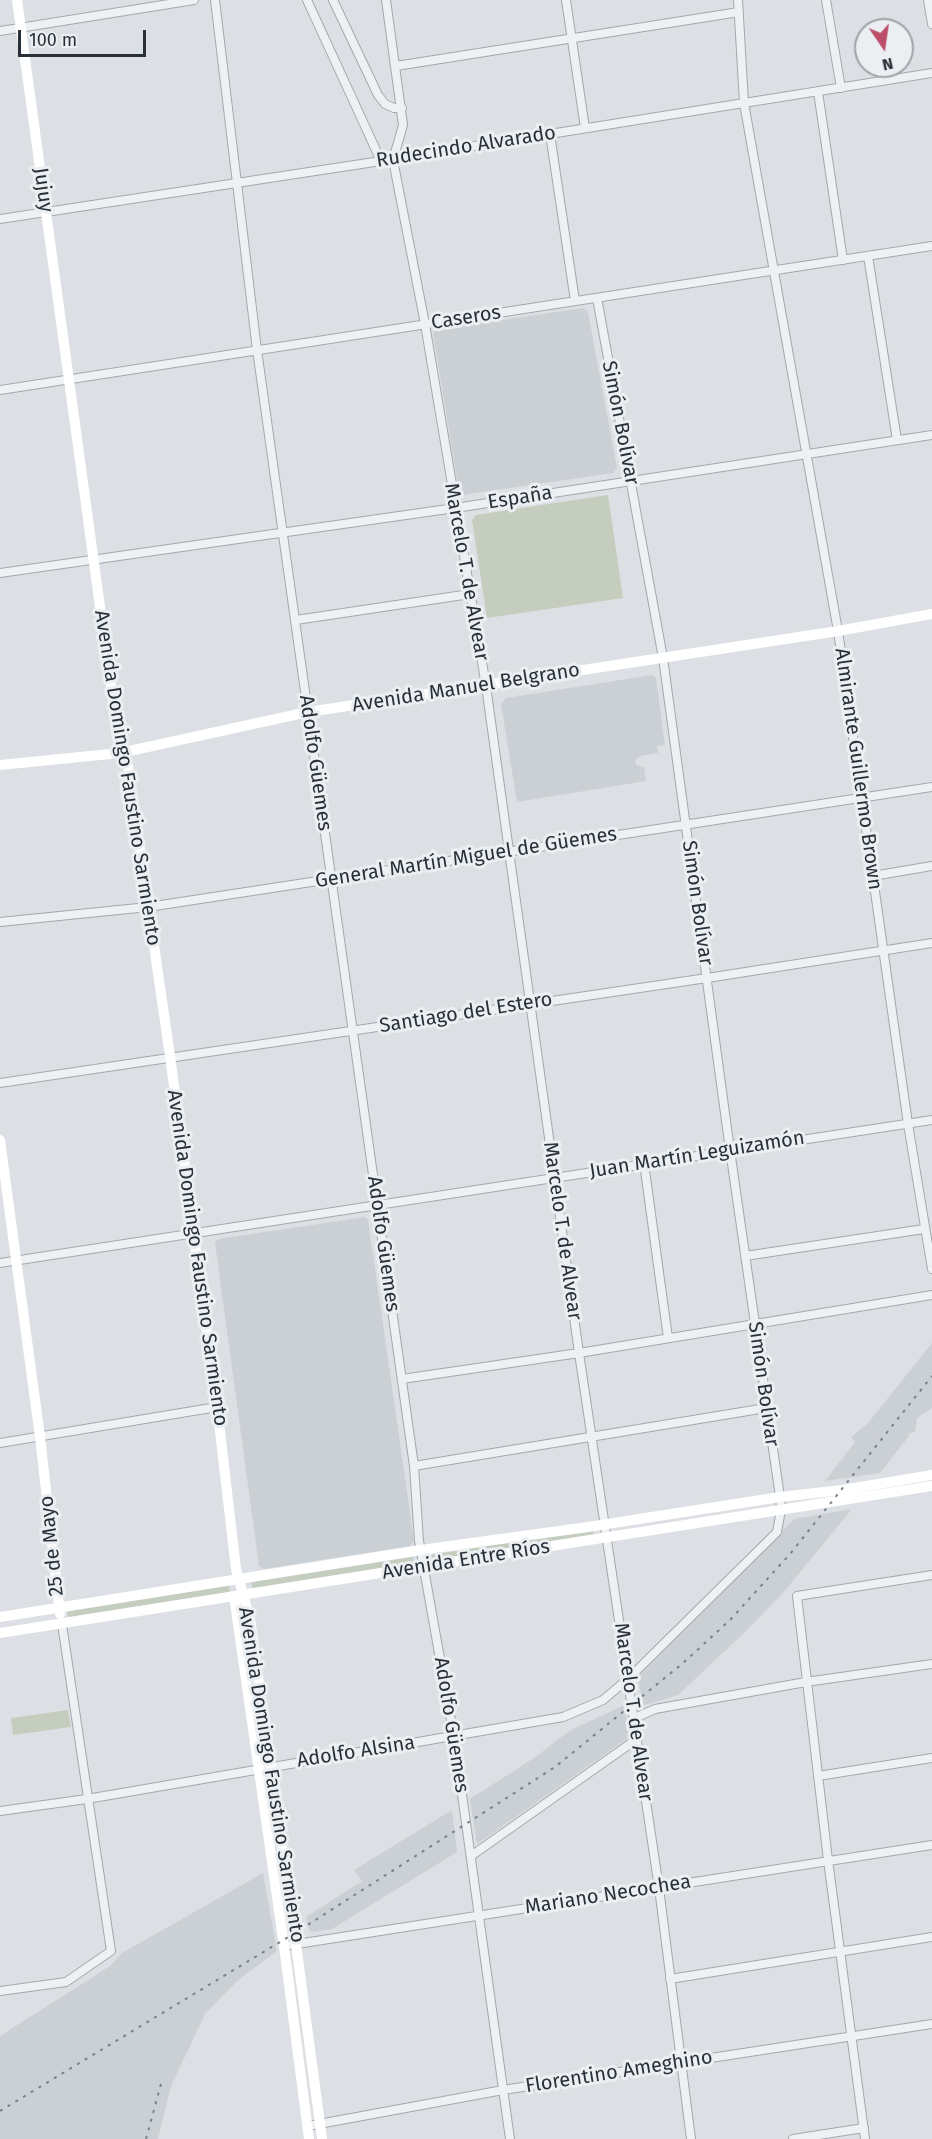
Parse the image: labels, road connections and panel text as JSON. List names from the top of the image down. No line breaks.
{"streets":{"main road":["Jujuy","Avenida Manuel Belgrano","Avenida Domingo Faustino Sarmiento","25 de Mayo","Avenida Entre Ríos"],"street":["Rudecindo Alvarado","Caseros","Simón Bolívar","España","Marcelo T. de Alvear","Adolfo Güemes","Almirante Guillermo Brown","General Martín Miguel de Güemes","Santiago del Estero","Juan Martín Leguizamón","Adolfo Alsina","Mariano Necochea","Florentino Ameghino"]},"crossings":[["Rudecindo Alvarado","Jujuy"],["Rudecindo Alvarado","Marcelo T. de Alvear"],["Rudecindo Alvarado","Adolfo Güemes"],["Rudecindo Alvarado","Almirante Guillermo Brown"],["Jujuy","Caseros"],["Jujuy","Avenida Domingo Faustino Sarmiento"],["Caseros","Simón Bolívar"],["Caseros","Marcelo T. de Alvear"],["Caseros","Adolfo Güemes"],["Caseros","Almirante Guillermo Brown"],["Caseros","Avenida Domingo Faustino Sarmiento"],["Simón Bolívar","España"],["Simón Bolívar","Avenida Manuel Belgrano"],["Simón Bolívar","General Martín Miguel de Güemes"],["Simón Bolívar","Santiago del Estero"],["Simón Bolívar","Juan Martín Leguizamón"],["Simón Bolívar","Avenida Entre Ríos"],["Simón Bolívar","Adolfo Alsina"],["España","Marcelo T. de Alvear"],["España","Adolfo Güemes"],["España","Almirante Guillermo Brown"],["España","Avenida Domingo Faustino Sarmiento"],["Marcelo T. de Alvear","Avenida Manuel Belgrano"],["Marcelo T. de Alvear","General Martín Miguel de Güemes"],["Marcelo T. de Alvear","Santiago del Estero"],["Marcelo T. de Alvear","Juan Martín Leguizamón"],["Marcelo T. de Alvear","Avenida Entre Ríos"],["Marcelo T. de Alvear","Adolfo Alsina"],["Marcelo T. de Alvear","Mariano Necochea"],["Marcelo T. de Alvear","Florentino Ameghino"],["Avenida Manuel Belgrano","Adolfo Güemes"],["Avenida Manuel Belgrano","Almirante Guillermo Brown"],["Avenida Manuel Belgrano","Avenida Domingo Faustino Sarmiento"],["Adolfo Güemes","General Martín Miguel de Güemes"],["Adolfo Güemes","Santiago del Estero"],["Adolfo Güemes","Juan Martín Leguizamón"],["Adolfo Güemes","Avenida Entre Ríos"],["Adolfo Güemes","Adolfo Alsina"],["Adolfo Güemes","Mariano Necochea"],["Adolfo Güemes","Florentino Ameghino"],["Almirante Guillermo Brown","General Martín Miguel de Güemes"],["Almirante Guillermo Brown","Santiago del Estero"],["Almirante Guillermo Brown","Juan Martín Leguizamón"],["Avenida Domingo Faustino Sarmiento","General Martín Miguel de Güemes"],["Avenida Domingo Faustino Sarmiento","Santiago del Estero"],["Avenida Domingo Faustino Sarmiento","Juan Martín Leguizamón"],["Avenida Domingo Faustino Sarmiento","Avenida Entre Ríos"],["Avenida Domingo Faustino Sarmiento","Adolfo Alsina"],["Avenida Domingo Faustino Sarmiento","Mariano Necochea"],["Avenida Domingo Faustino Sarmiento","Florentino Ameghino"],["Juan Martín Leguizamón","25 de Mayo"],["25 de Mayo","Avenida Entre Ríos"],["25 de Mayo","Adolfo Alsina"],["Avenida Entre Ríos","Adolfo Alsina"]],"scale_bar":"100 m","north":"bottom"}
